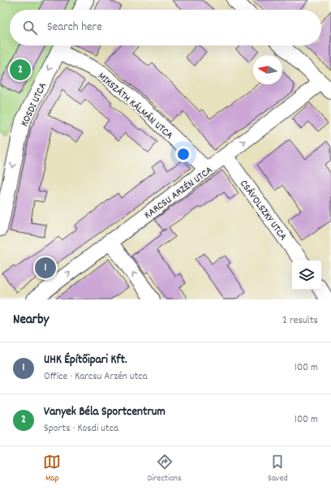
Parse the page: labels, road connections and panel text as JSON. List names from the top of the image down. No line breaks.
{"streets":{"street":["KOSDI UTCA","MIKSZÁTH KÁLMÁN UTCA","KARCSU ARZÉN UTCA","CSÁVOLSZKY UTCA"]},"crossings":[["KOSDI UTCA","MIKSZÁTH KÁLMÁN UTCA"],["MIKSZÁTH KÁLMÁN UTCA","KARCSU ARZÉN UTCA"],["KARCSU ARZÉN UTCA","CSÁVOLSZKY UTCA"]],"one_way":["KOSDI UTCA","KARCSU ARZÉN UTCA"],"north":"left","page":{"search":"Search here","pins":["2","1"],"heading":["Nearby","2 results"],"list":[{"mark":"1","name":"UHK Építőipari Kft.","note":"Office · Karcsu Arzén utca","value":"100 m"},{"mark":"2","name":"Vanyek Béla Sportcentrum","note":"Sports · Kosdi utca","value":"100 m"}],"nav":["Map","Directions","Saved"]}}
